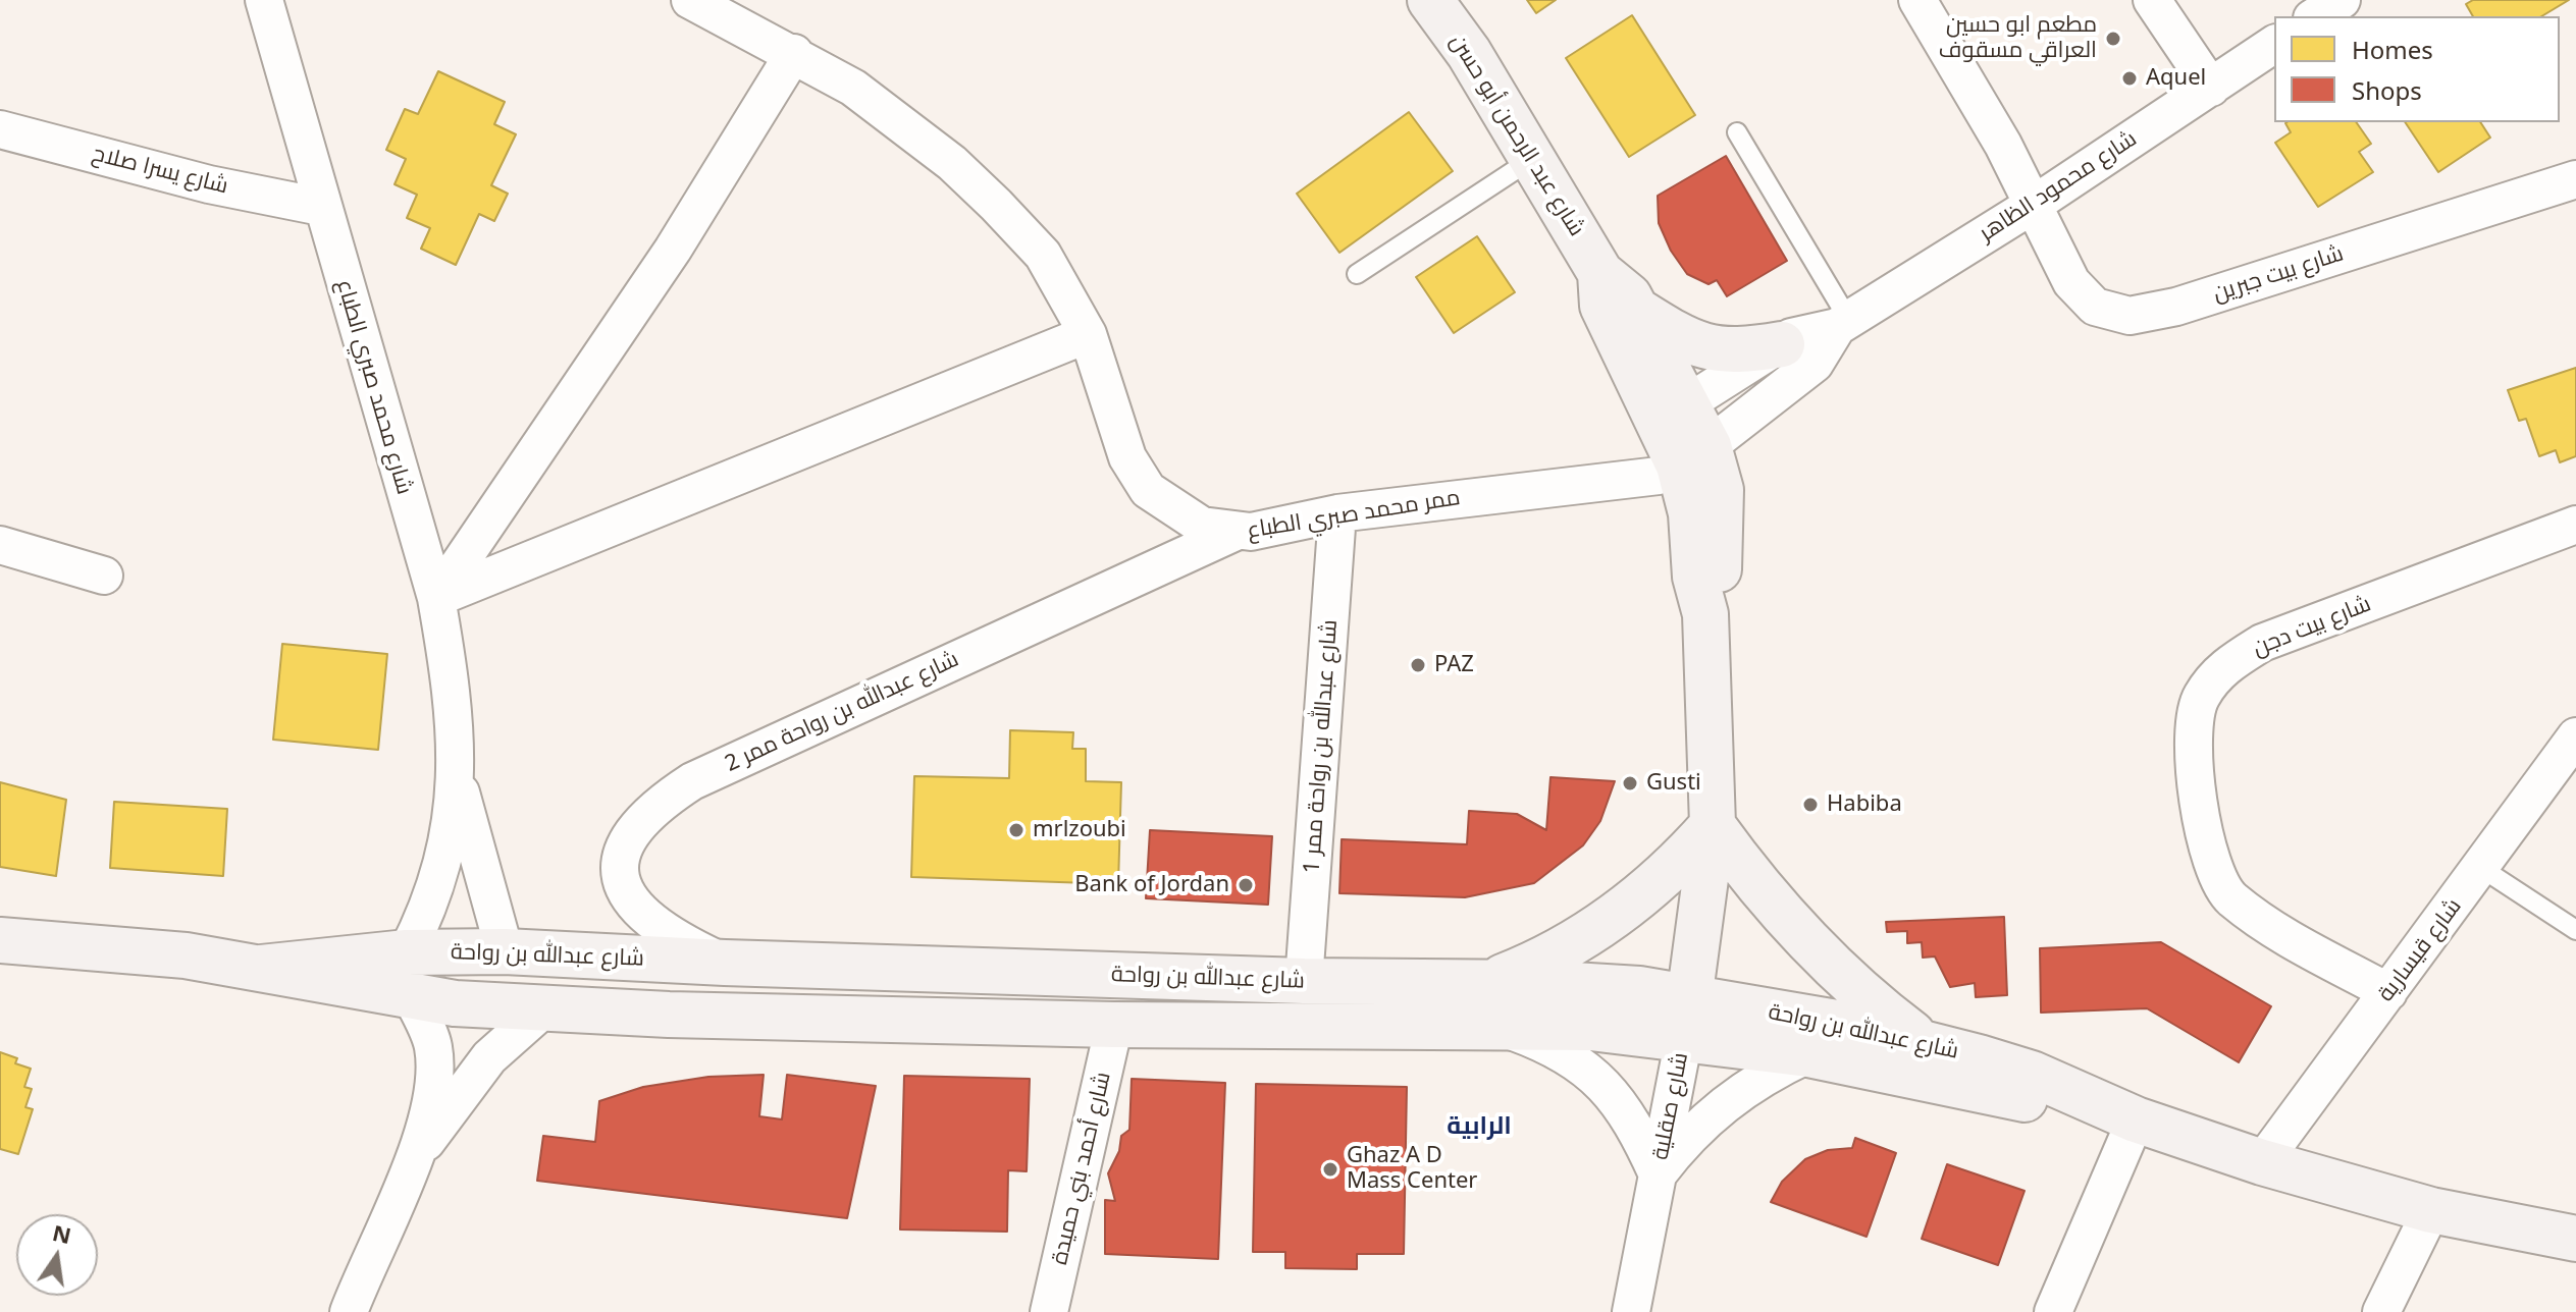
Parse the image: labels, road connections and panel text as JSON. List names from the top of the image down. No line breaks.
{"streets":{"street":["شارع عبد الرحمن أبو حسن","شارع يسرا صلاح","شارع محمود الظاهر","شارع بيت جبرين","شارع محمد صبري الطباع","ممر محمد صبري الطباع","شارع بيت دجن","شارع عبدالله بن رواحة ممر 2","شارع عبدالله بن رواحة ممر 1","شارع قيسارية","شارع عبدالله بن رواحة","شارع صقلية","شارع أحمد بني حميدة"]},"crossings":[["شارع عبد الرحمن أبو حسن","شارع محمود الظاهر"],["شارع عبد الرحمن أبو حسن","ممر محمد صبري الطباع"],["شارع عبد الرحمن أبو حسن","شارع عبدالله بن رواحة"],["شارع عبد الرحمن أبو حسن","شارع صقلية"],["شارع يسرا صلاح","شارع محمد صبري الطباع"],["شارع محمود الظاهر","شارع بيت جبرين"],["شارع محمود الظاهر","ممر محمد صبري الطباع"],["شارع محمد صبري الطباع","شارع عبدالله بن رواحة"],["ممر محمد صبري الطباع","شارع عبدالله بن رواحة ممر 2"],["ممر محمد صبري الطباع","شارع عبدالله بن رواحة ممر 1"],["شارع بيت دجن","شارع قيسارية"],["شارع عبدالله بن رواحة ممر 2","شارع عبدالله بن رواحة"],["شارع عبدالله بن رواحة ممر 1","شارع عبدالله بن رواحة"],["شارع قيسارية","شارع عبدالله بن رواحة"],["شارع عبدالله بن رواحة","شارع صقلية"],["شارع عبدالله بن رواحة","شارع أحمد بني حميدة"]],"districts":["الرابية"],"places":["مطعم ابو حسين العراقي مسقوف","Aquel","PAZ","Gusti","Habiba","mrlzoubi","Bank of Jordan","Ghaz A D Mass Center"],"legend":["Homes","Shops"],"north":"top"}
